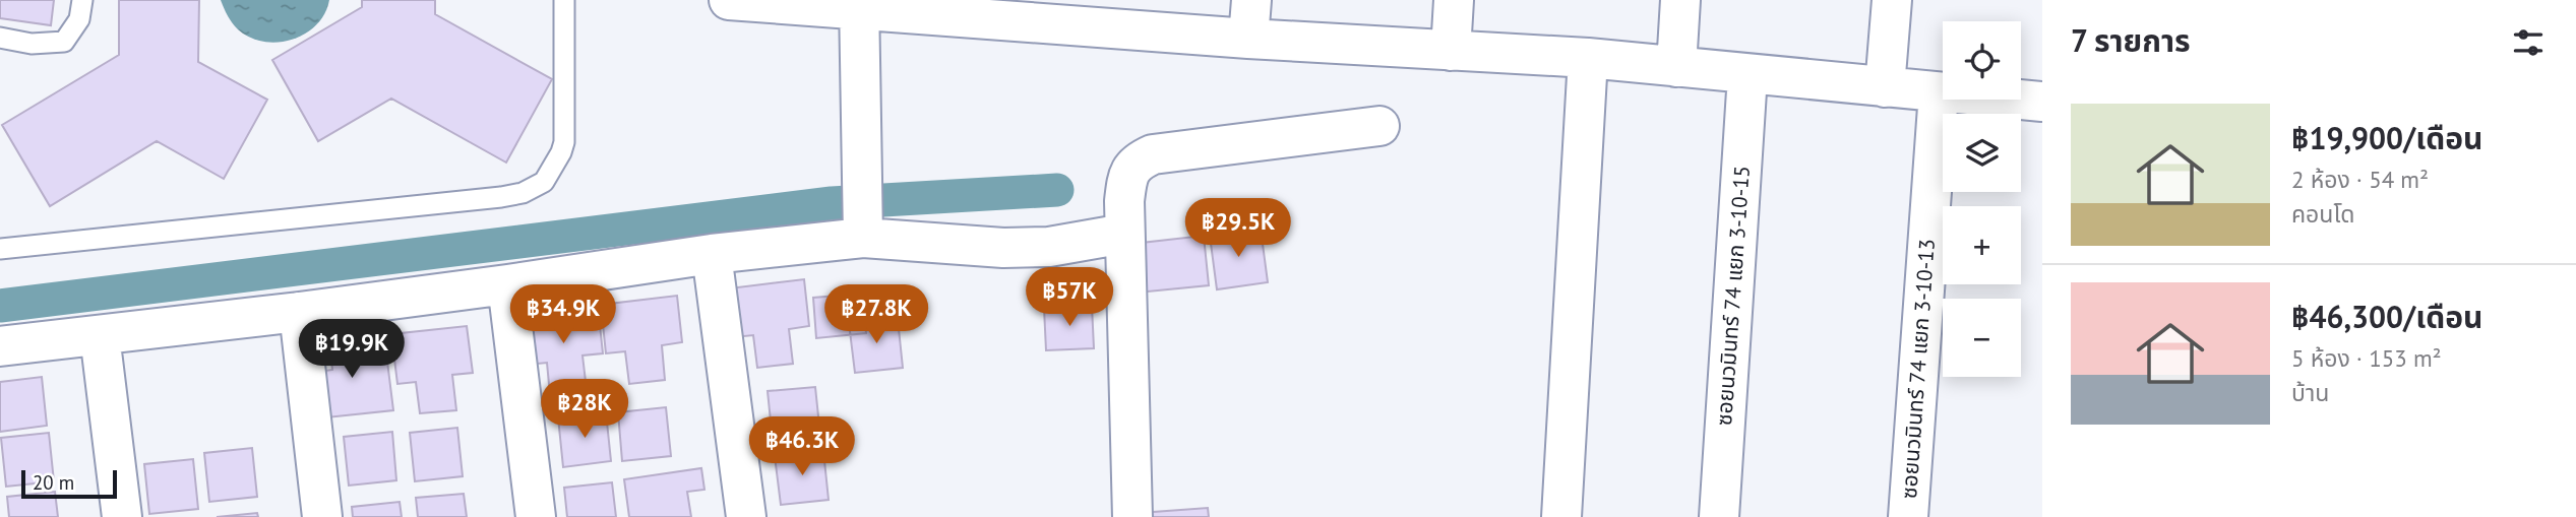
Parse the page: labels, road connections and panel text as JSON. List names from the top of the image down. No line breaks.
{"streets":{"street":["ซอยนวมินทร์ 74 แยก 3-10-15","ซอยนวมินทร์ 74 แยก 3-10-13"]},"scale_bar":"20 m","page":{"heading":"7 รายการ","map_buttons":["+","−"],"list":[{"name":"฿19,900/เดือน","note":"2 ห้อง · 54 m² · คอนโด"},{"name":"฿46,300/เดือน","note":"5 ห้อง · 153 m² · บ้าน"}],"price":["฿29.5K","฿57K","฿34.9K","฿27.8K","฿19.9K","฿28K","฿46.3K"],"scale":"20 m"}}
